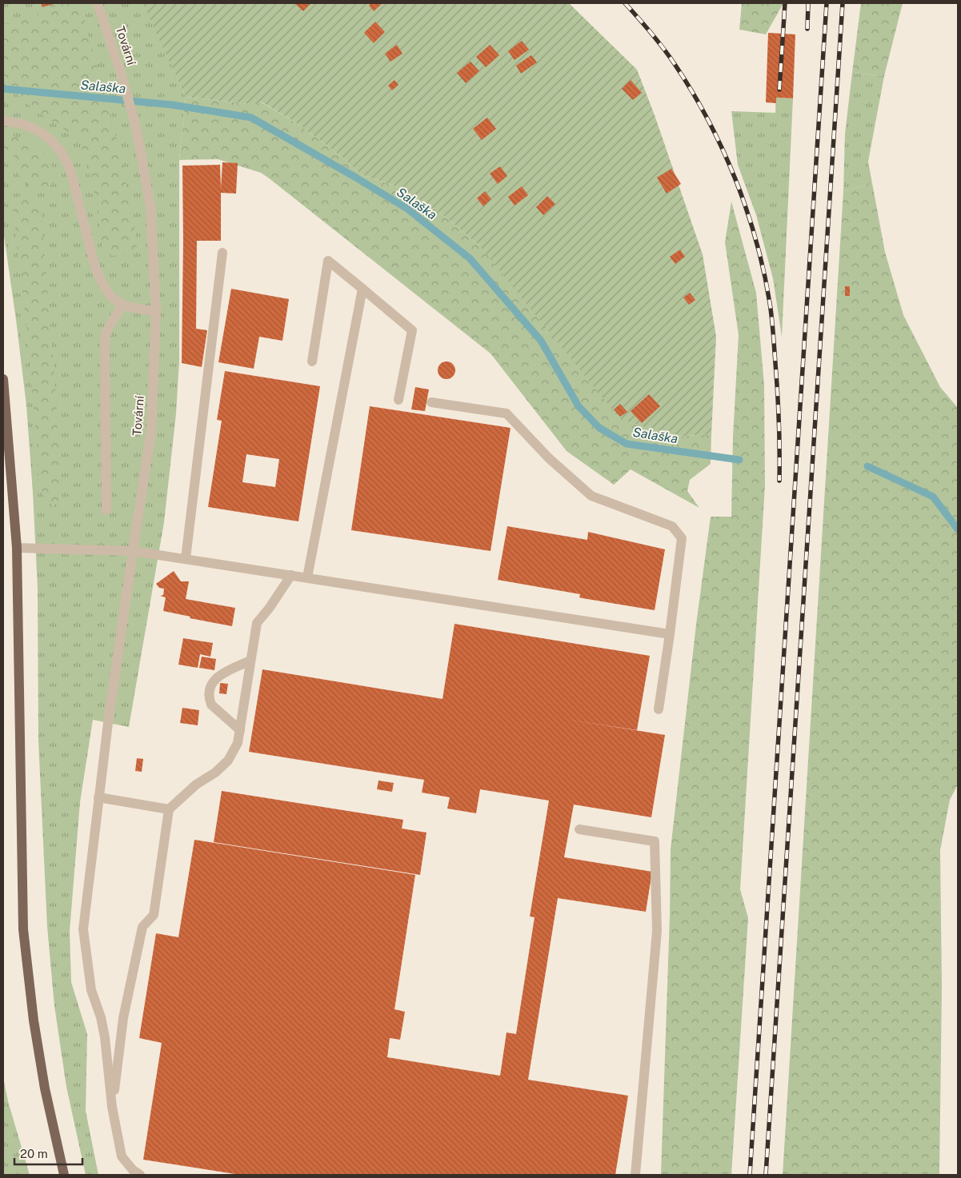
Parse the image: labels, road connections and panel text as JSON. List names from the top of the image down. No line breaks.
{"streets":{"street":["Tovární"]},"water":["Salaška"],"scale_bar":"20 m"}
